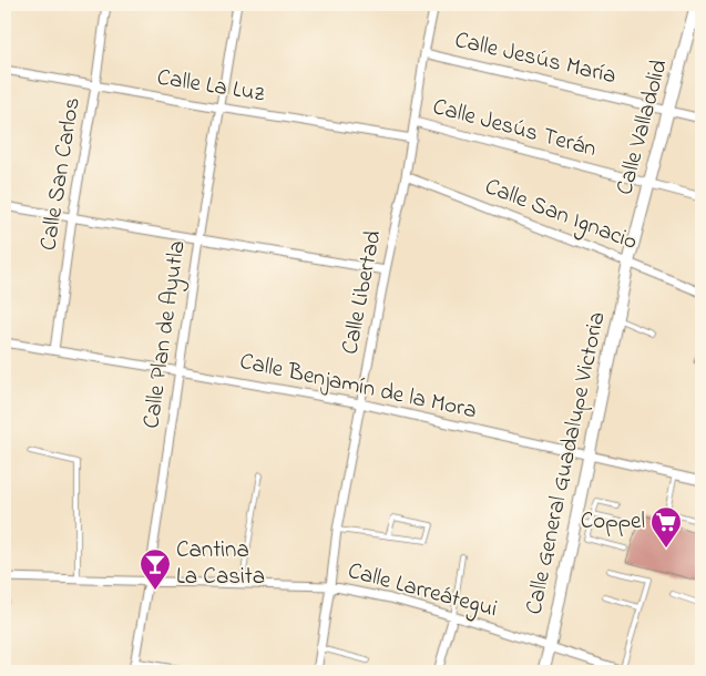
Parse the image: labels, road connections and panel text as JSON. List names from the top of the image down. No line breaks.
{"streets":{"street":["Calle Jesús María","Calle La Luz","Calle Valladolid","Calle Jesús Terán","Calle San Carlos","Calle San Ignacio","Calle Libertad","Calle Plan de Ayutla","Calle Benjamín de la Mora","Calle General Guadalupe Victoria","Calle Larreátegui"]},"crossings":[["Calle Jesús María","Calle Valladolid"],["Calle Jesús María","Calle Libertad"],["Calle La Luz","Calle San Carlos"],["Calle La Luz","Calle Libertad"],["Calle La Luz","Calle Plan de Ayutla"],["Calle Valladolid","Calle Jesús Terán"],["Calle Valladolid","Calle San Ignacio"],["Calle Valladolid","Calle General Guadalupe Victoria"],["Calle Jesús Terán","Calle Libertad"],["Calle San Carlos","Calle Benjamín de la Mora"],["Calle San Ignacio","Calle Libertad"],["Calle San Ignacio","Calle General Guadalupe Victoria"],["Calle Libertad","Calle Benjamín de la Mora"],["Calle Libertad","Calle Larreátegui"],["Calle Plan de Ayutla","Calle Benjamín de la Mora"],["Calle Plan de Ayutla","Calle Larreátegui"],["Calle Benjamín de la Mora","Calle General Guadalupe Victoria"],["Calle General Guadalupe Victoria","Calle Larreátegui"]],"places":{"supermarket":["Coppel"],"bar":["Cantina La Casita"]}}
